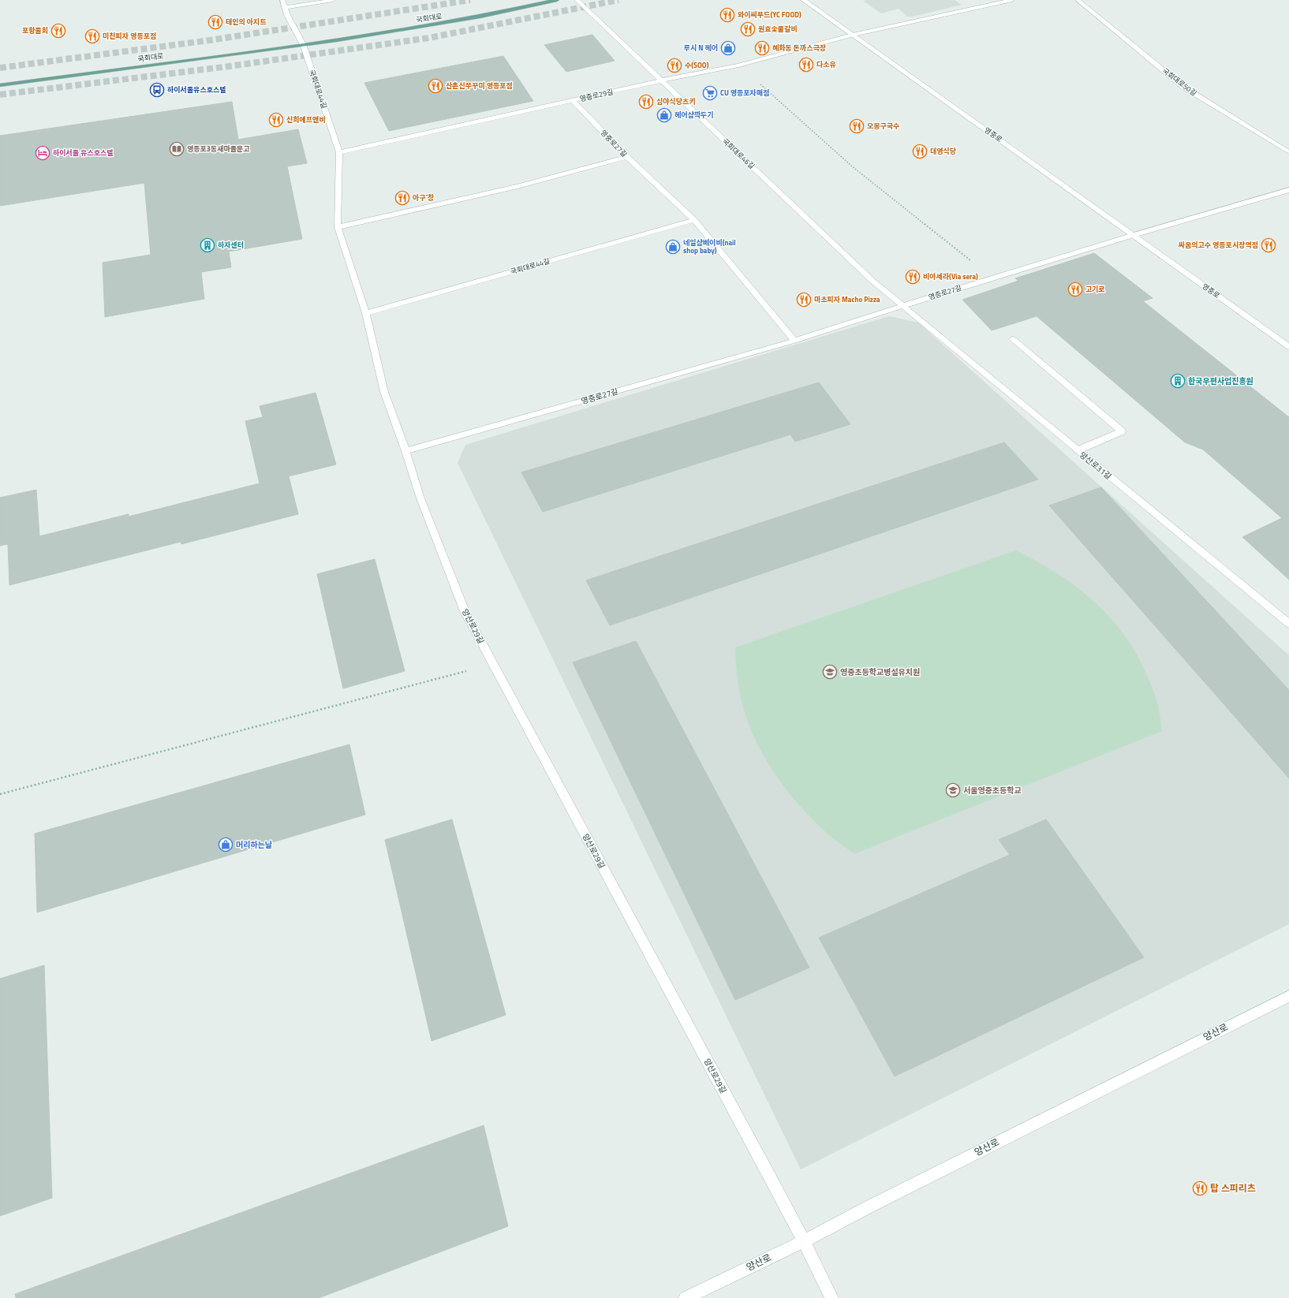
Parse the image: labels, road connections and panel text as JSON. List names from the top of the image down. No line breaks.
{"streets":{"main road":["국회대로"],"street":["국회대로50길","국회대로44길","영중로29길","영중로","영중로27길","국회대로46길","양산로31길","양산로29길","양산로"]},"crossings":[["국회대로","국회대로44길"],["국회대로44길","영중로29길"],["국회대로44길","영중로27길"],["국회대로44길","양산로29길"],["영중로29길","영중로"],["영중로29길","영중로27길"],["영중로29길","국회대로46길"],["영중로","영중로27길"],["영중로27길","국회대로46길"],["영중로27길","양산로31길"],["영중로27길","양산로29길"],["국회대로46길","양산로31길"],["양산로29길","양산로"]],"places":{"restaurant":["와이씨푸드(YC FOOD)","태인의 아지트","원효숯불갈비","포항물회","미친피자 영등포점","혜화동 돈까스극장","다소유","수(SOO)","산촌신쭈꾸미 영등포점","심야식당츠키","신희에프앤비","오봉구국수","대영식당","아구´창","싸움의고수 영등포시장역점","비아세라(Via sera)","고기로","마초피자 Macho Pizza","탑 스피리츠"],"shop":["루시 N 헤어","헤어샵깍두기","네일샵베이비(nail shop baby)","머리하는날"],"bus stop":["하이서울유스호스텔"],"supermarket":["CU 영등포자매점"],"library":["영등포3동새마을문고"],"hotel":["하이서울 유스호스텔"],"building":["하자센터","한국우편사업진흥원"],"school or university":["영중초등학교병설유치원","서울영중초등학교"]}}
